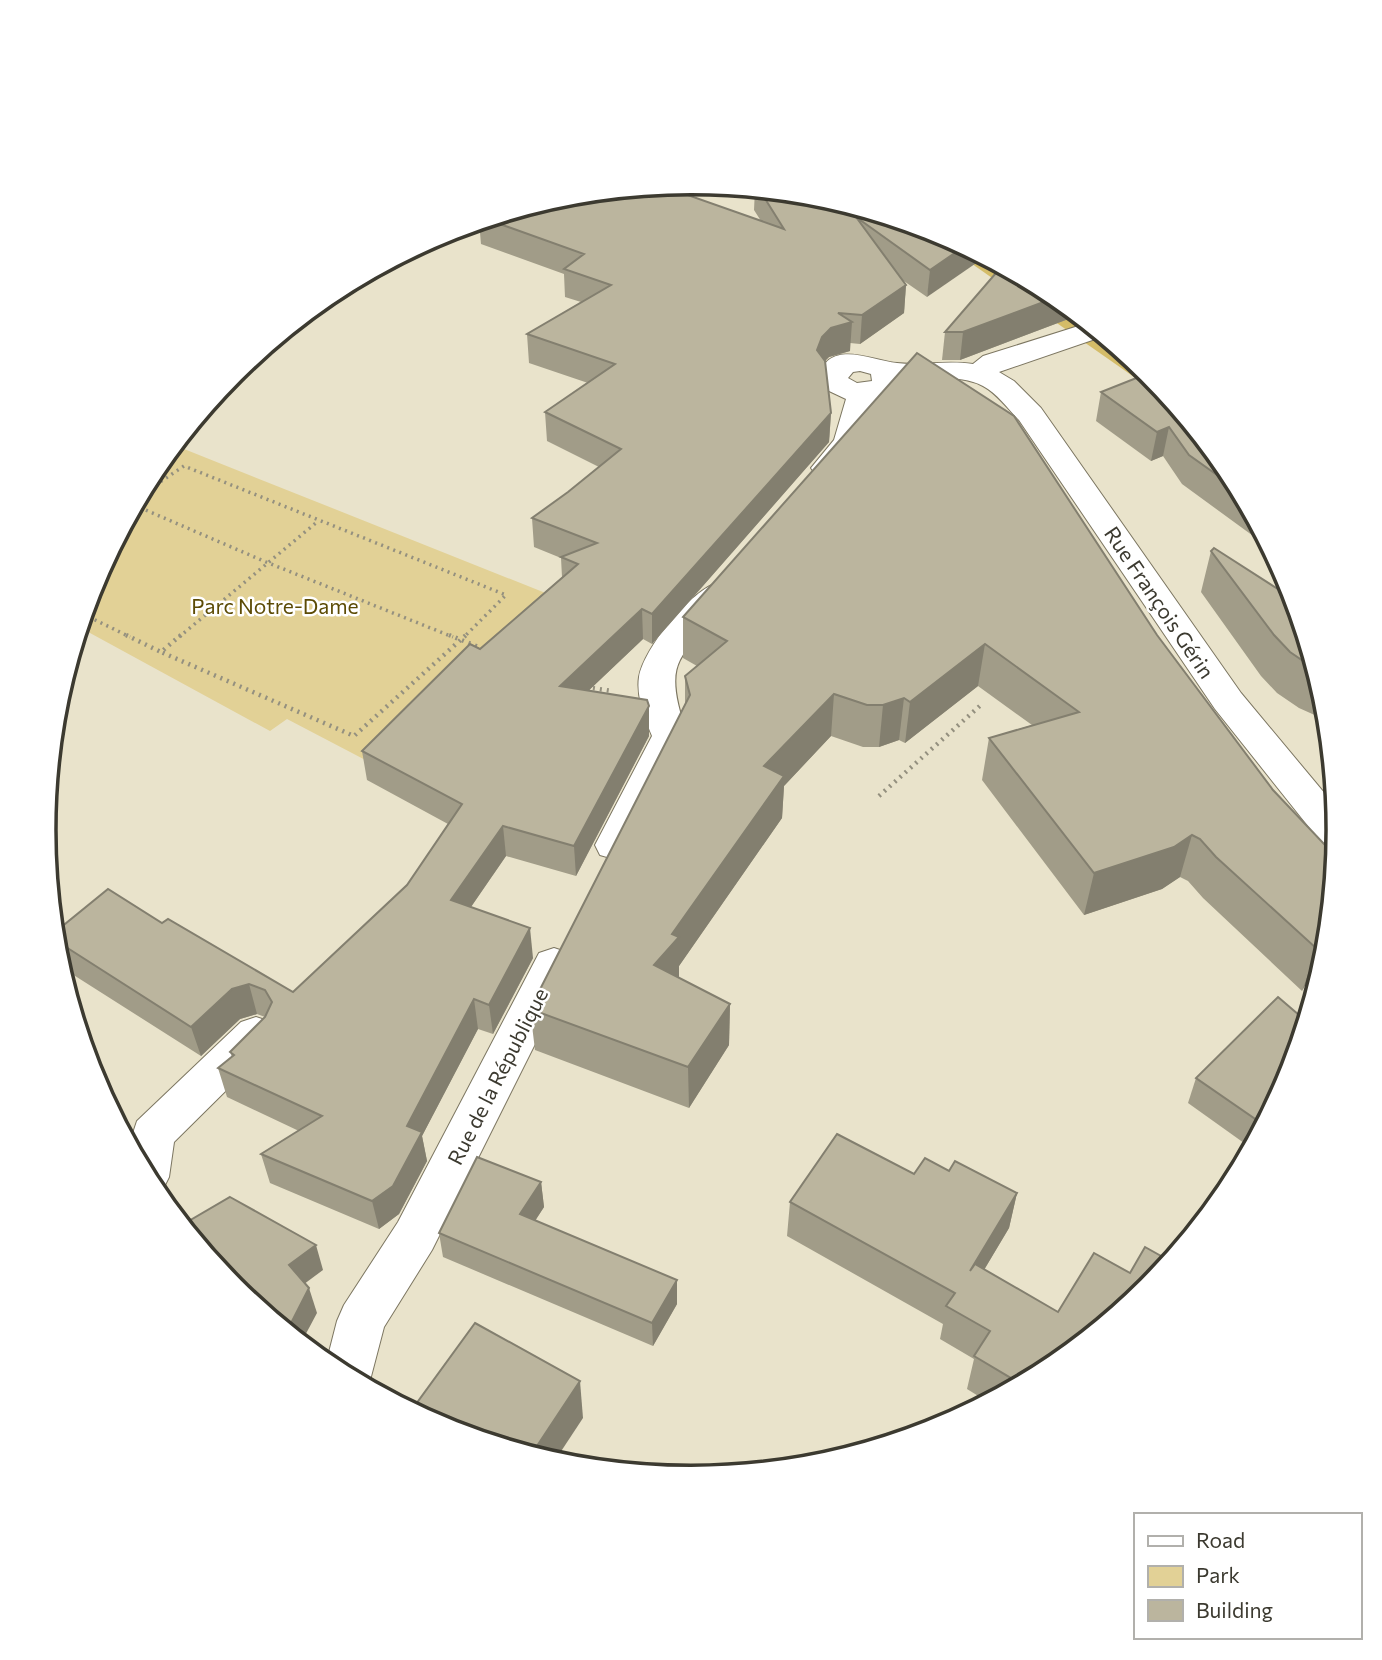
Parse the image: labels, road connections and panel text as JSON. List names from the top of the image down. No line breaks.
{"streets":{"street":["Rue François Gérin","Rue de la République"]},"parks":["Parc Notre-Dame"],"legend":["Road","Park","Building"]}
